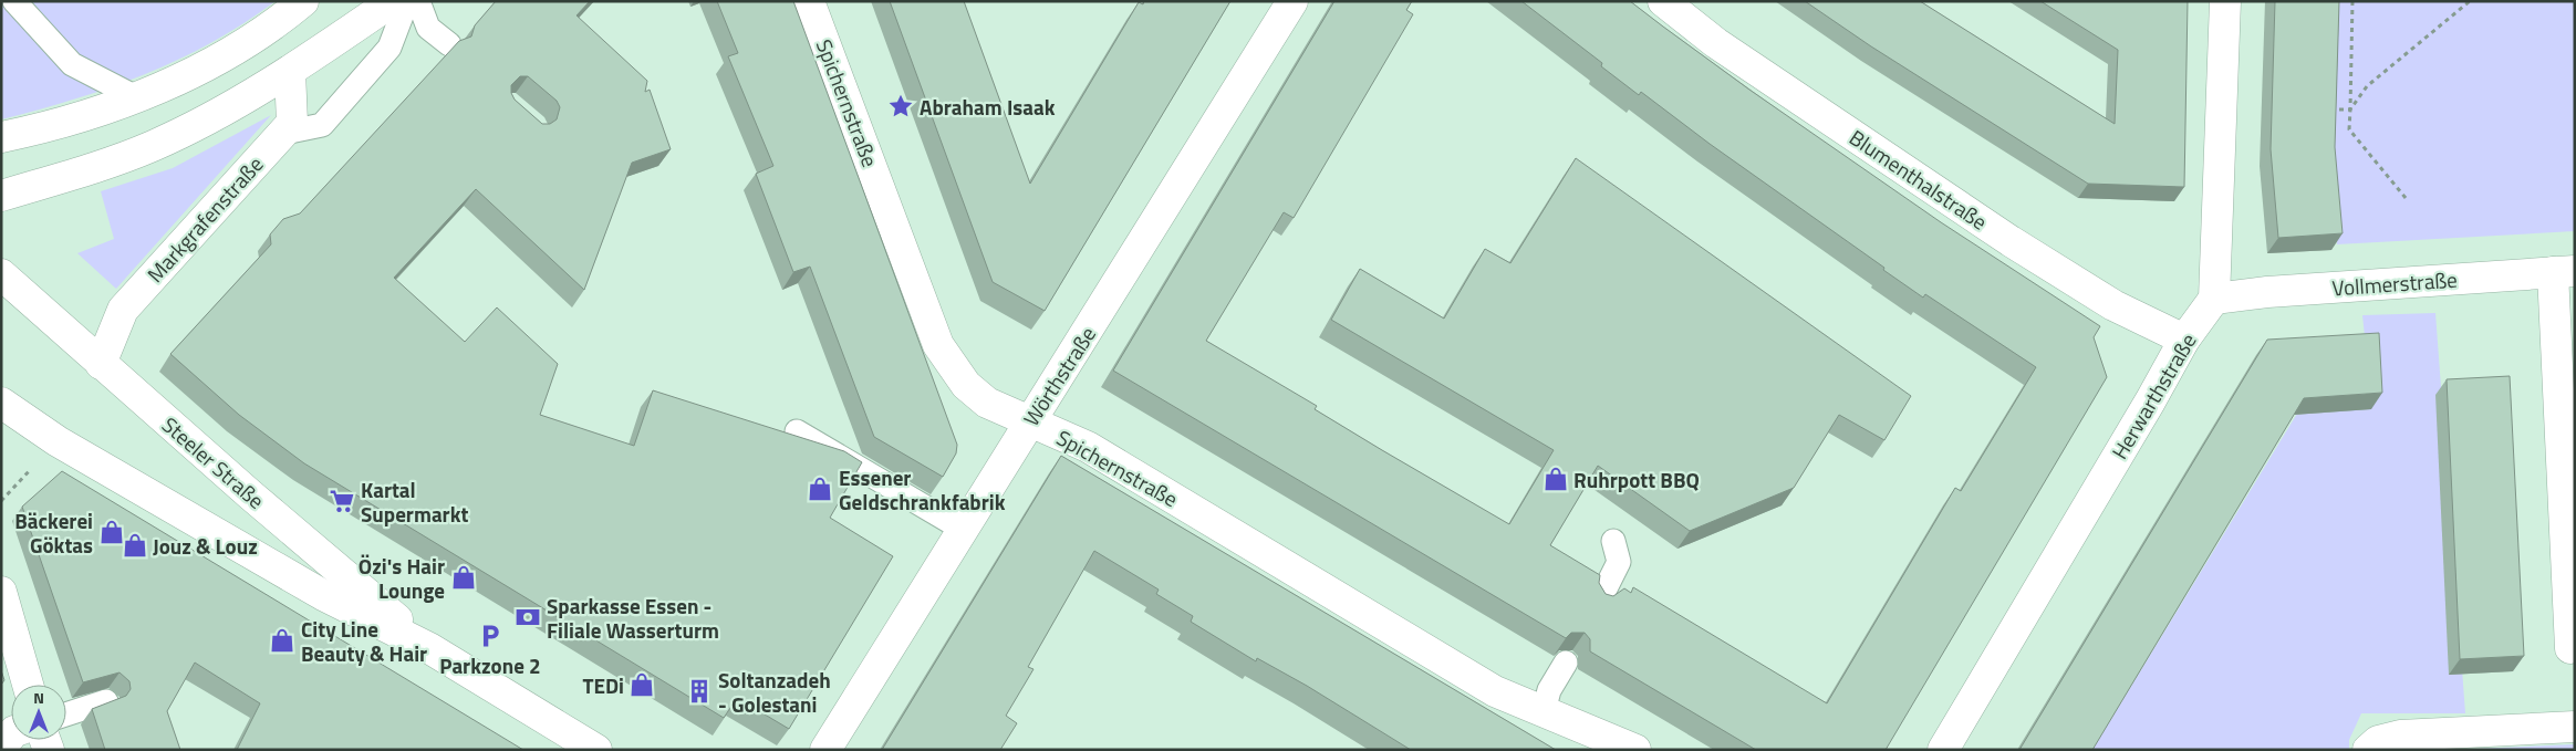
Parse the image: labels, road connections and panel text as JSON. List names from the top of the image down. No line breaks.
{"streets":{"street":["Spichernstraße","Blumenthalstraße","Markgrafenstraße","Vollmerstraße","Wörthstraße","Herwarthstraße","Steeler Straße"]},"crossings":[["Spichernstraße","Wörthstraße"],["Blumenthalstraße","Herwarthstraße"],["Markgrafenstraße","Steeler Straße"],["Vollmerstraße","Herwarthstraße"]],"places":{"place":["Abraham Isaak"],"shop":["Ruhrpott BBQ","Essener Geldschrankfabrik","Bäckerei Göktas","Jouz & Louz","Özi's Hair Lounge","City Line Beauty & Hair","TEDi"],"supermarket":["Kartal Supermarkt"],"bank":["Sparkasse Essen - Filiale Wasserturm"],"parking":["Parkzone 2"],"building":["Soltanzadeh - Golestani"]},"north":"top"}
